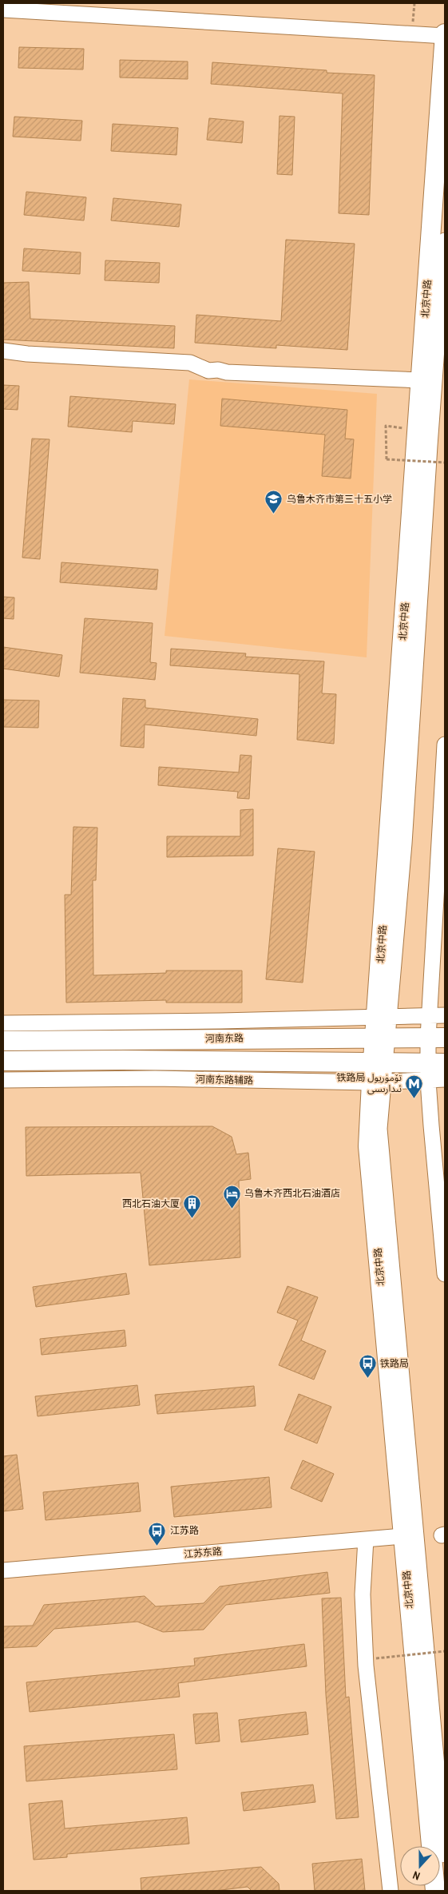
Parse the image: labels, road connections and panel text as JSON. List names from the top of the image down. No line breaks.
{"streets":{"main road":["北京中路","河南东路"],"street":["河南东路辅路","江苏东路"]},"crossings":[["北京中路","河南东路"],["北京中路","河南东路辅路"],["北京中路","江苏东路"]],"places":{"school or university":["乌鲁木齐市第三十五小学"],"metro station":["铁路局 تۆمۈريول ئىدارىسى"],"hotel":["乌鲁木齐西北石油酒店"],"building":["西北石油大厦"],"bus stop":["铁路局","江苏路"]},"north":"bottom"}
